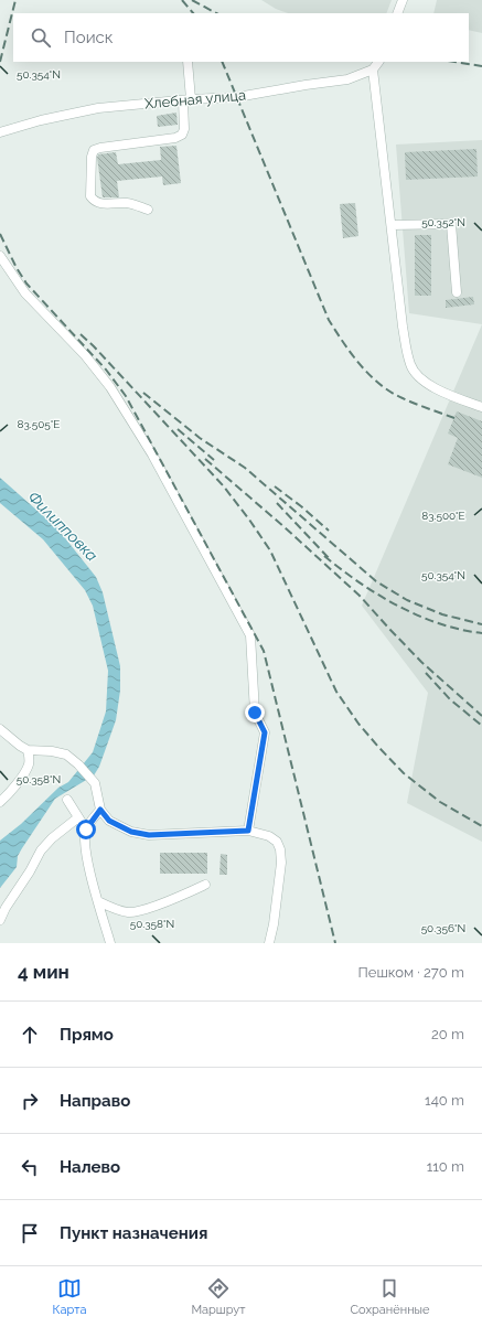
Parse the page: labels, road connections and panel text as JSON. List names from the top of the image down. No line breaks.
{"streets":{"street":["Хлебная улица"]},"water":["Филипповка"],"page":{"search":"Поиск","heading":["4 мин","Пешком · 270 m"],"list":[["Прямо","20 m"],["Направо","140 m"],["Налево","110 m"],"Пункт назначения"],"nav":["Карта","Маршрут","Сохранённые"]},"coordinates":["50.354°N","50.352°N","83.505°E","83.500°E","50.358°N","50.356°N"]}
